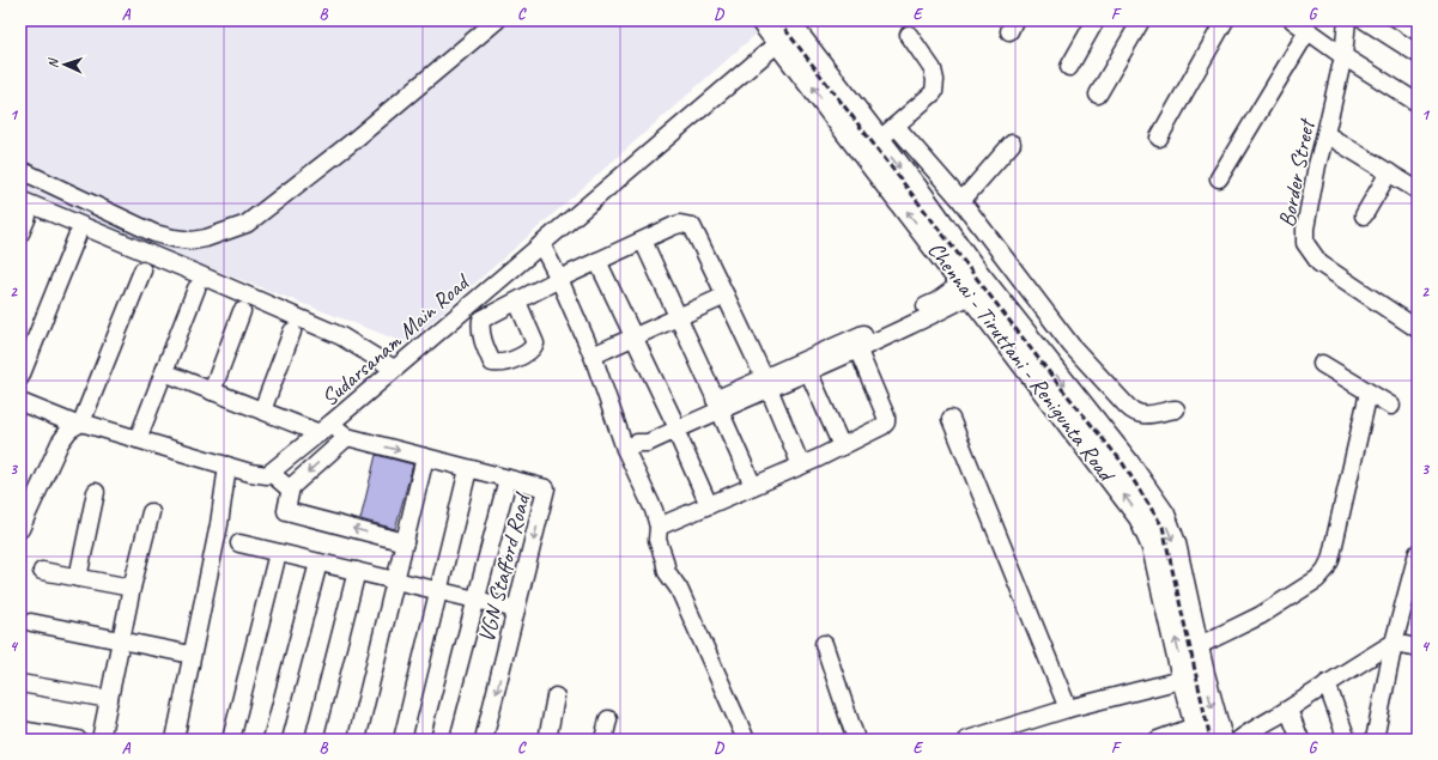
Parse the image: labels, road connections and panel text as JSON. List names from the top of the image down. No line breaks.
{"streets":{"highway":["Chennai - Tiruttani - Renigunta Road"],"street":["Border Street","Sudarsanam Main Road","VGN Stafford Road"]},"crossings":[["Sudarsanam Main Road","Chennai - Tiruttani - Renigunta Road"],["Sudarsanam Main Road","VGN Stafford Road"]],"north":"left","grid":{"columns":["A","B","C","D","E","F","G"],"rows":["1","2","3","4"]}}
